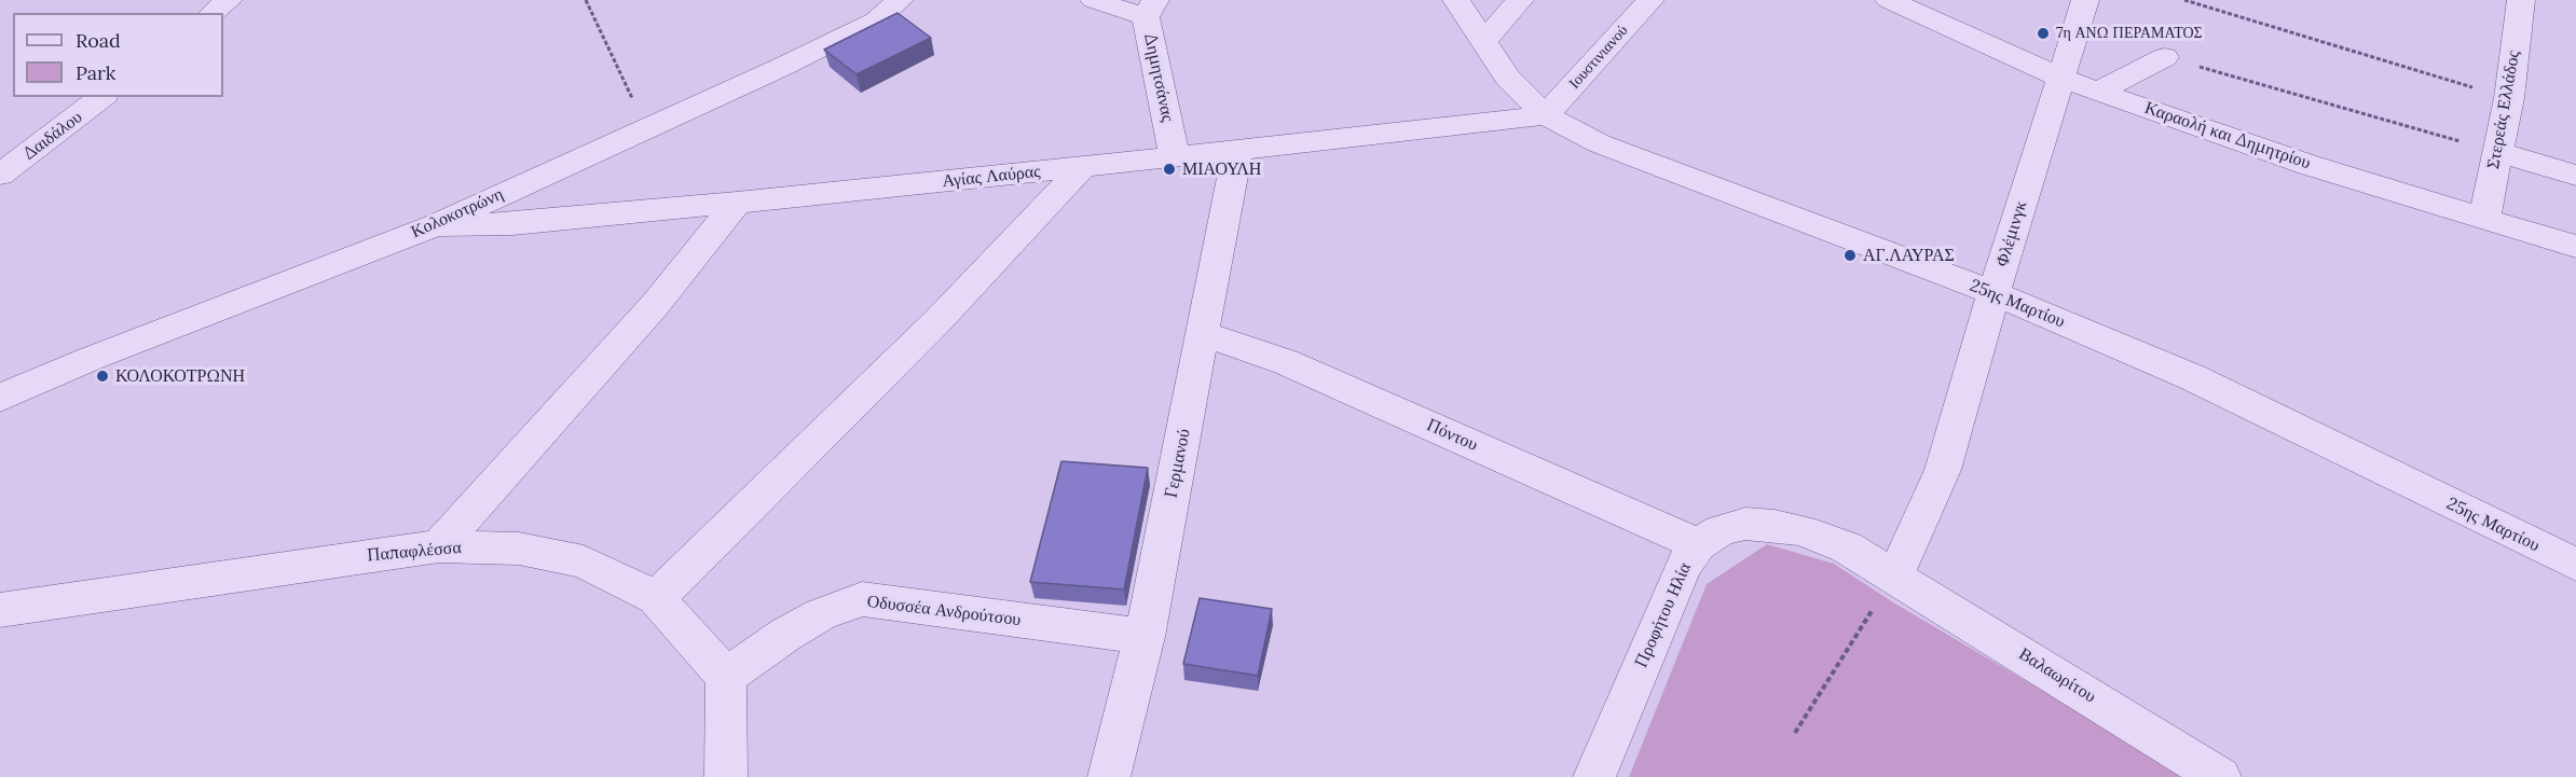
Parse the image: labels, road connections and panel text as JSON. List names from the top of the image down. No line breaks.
{"streets":{"street":["Ιουστινιανού","Δημητσάνας","Στερεάς Ελλάδος","Δαιδάλου","Καραολή και Δημητρίου","Αγίας Λαύρας","Κολοκοτρώνη","Φλέμινγκ","25ης Μαρτίου","Πόντου","Γερμανού","Παπαφλέσσα","Οδυσσέα Ανδρούτσου","Προφήτου Ηλία","Βαλαωρίτου"]},"crossings":[["Ιουστινιανού","Αγίας Λαύρας"],["Ιουστινιανού","25ης Μαρτίου"],["Δημητσάνας","Αγίας Λαύρας"],["Στερεάς Ελλάδος","Καραολή και Δημητρίου"],["Καραολή και Δημητρίου","Φλέμινγκ"],["Αγίας Λαύρας","Κολοκοτρώνη"],["Αγίας Λαύρας","25ης Μαρτίου"],["Αγίας Λαύρας","Γερμανού"],["Φλέμινγκ","25ης Μαρτίου"],["Φλέμινγκ","Προφήτου Ηλία"],["Φλέμινγκ","Βαλαωρίτου"],["Πόντου","Γερμανού"],["Πόντου","Προφήτου Ηλία"],["Γερμανού","Οδυσσέα Ανδρούτσου"],["Παπαφλέσσα","Οδυσσέα Ανδρούτσου"],["Προφήτου Ηλία","Βαλαωρίτου"]],"places":["7η ΑΝΩ ΠΕΡΑΜΑΤΟΣ","ΜΙΑΟΥΛΗ","ΑΓ.ΛΑΥΡΑΣ","ΚΟΛΟΚΟΤΡΩΝΗ"],"legend":["Road","Park"]}
